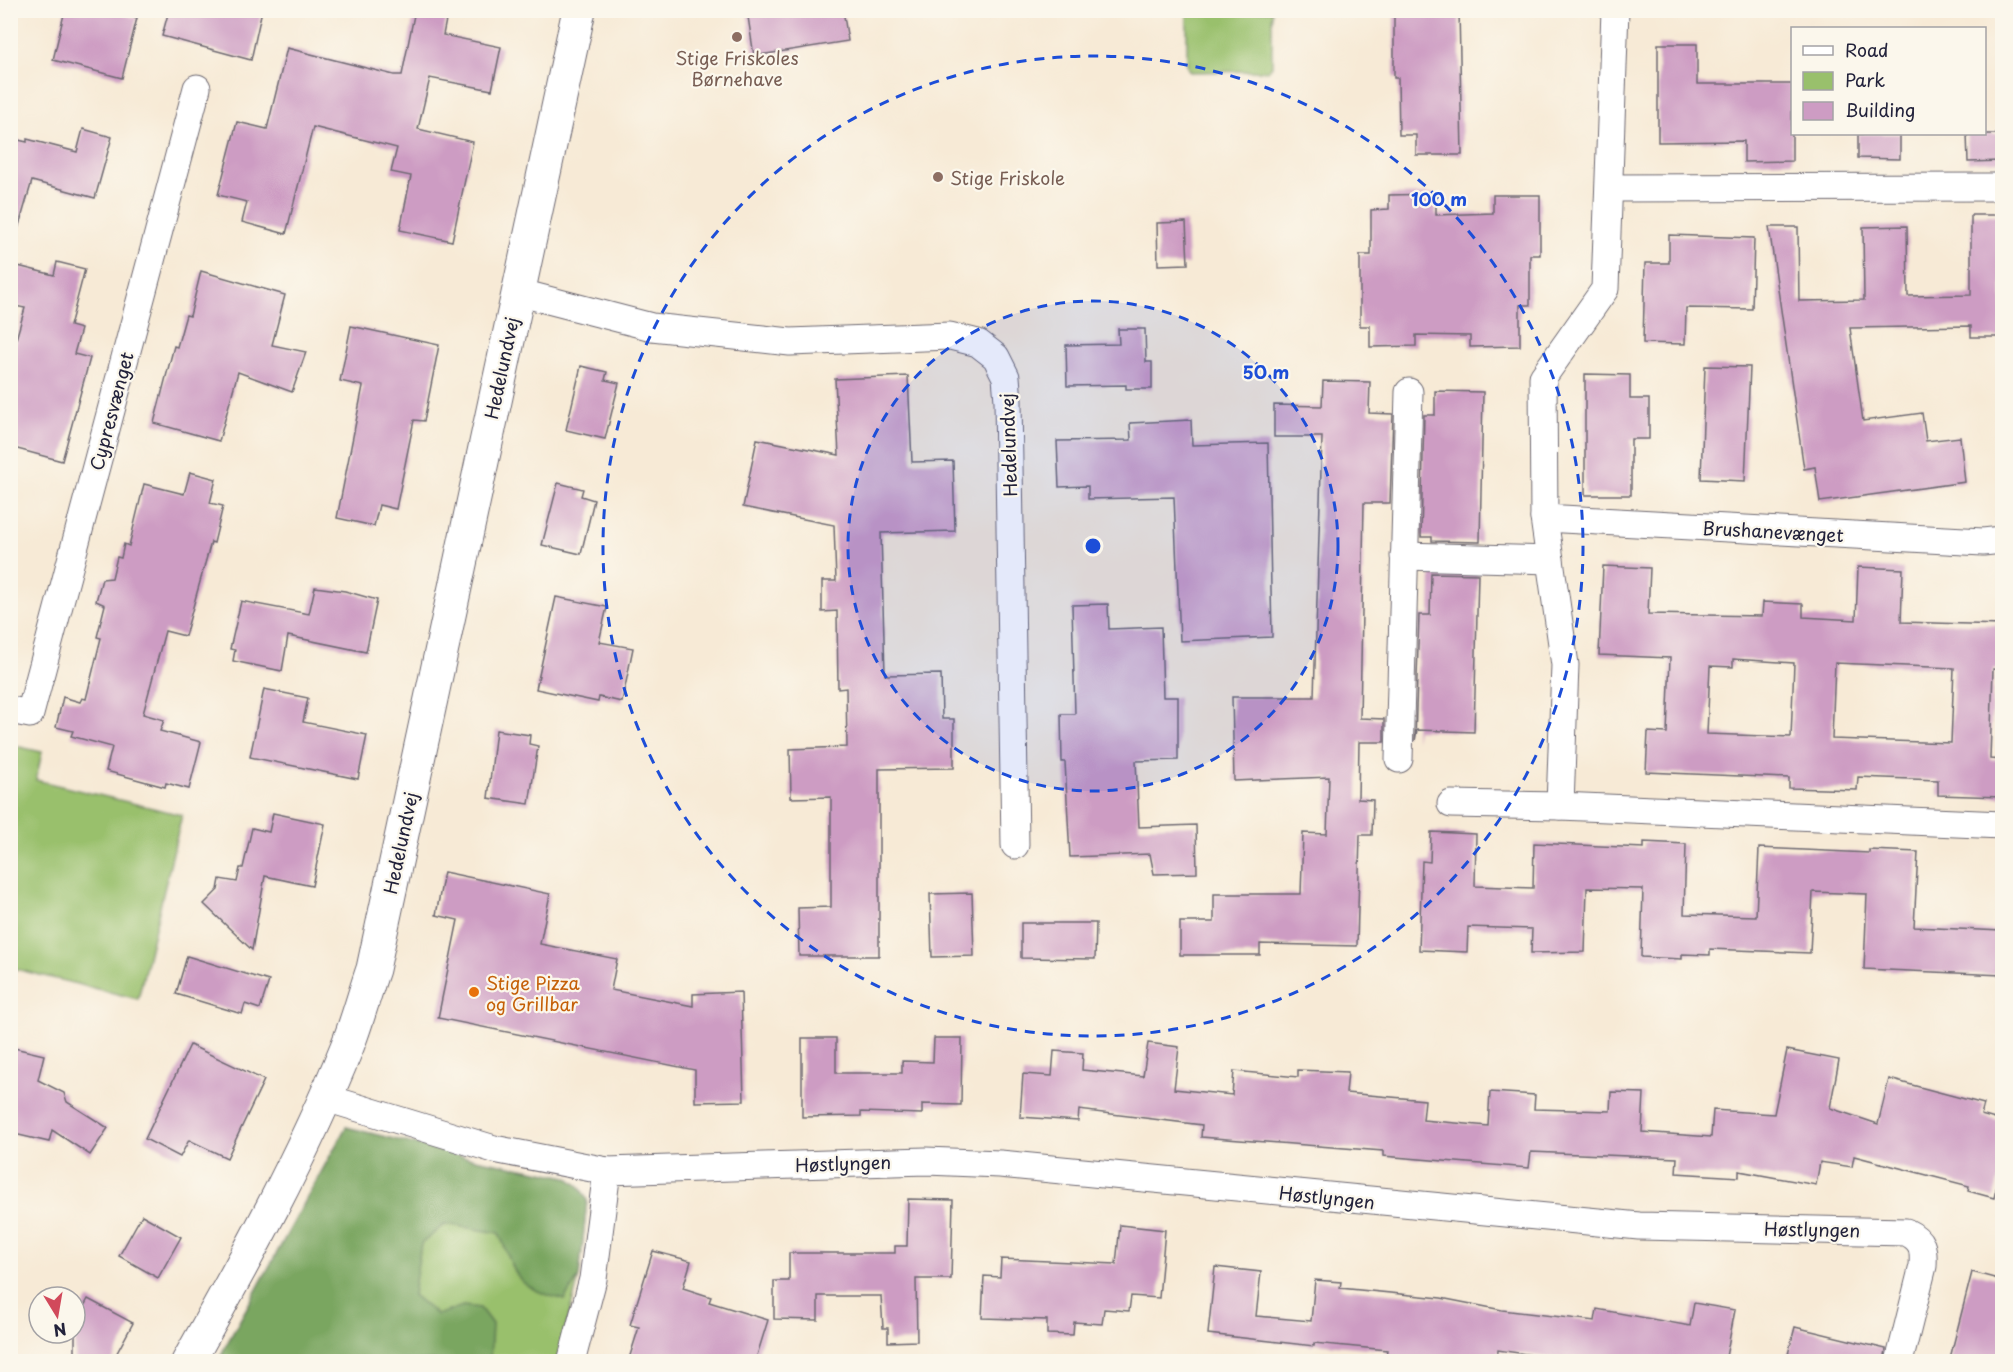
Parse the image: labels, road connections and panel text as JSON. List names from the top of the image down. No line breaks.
{"streets":{"street":["Hedelundvej","Cypresvænget","Brushanevænget","Høstlyngen"]},"crossings":[["Hedelundvej","Høstlyngen"]],"places":["Stige Friskoles Børnehave","Stige Friskole","Stige Pizza og Grillbar"],"legend":["Road","Park","Building"],"north":"bottom","rings":["100 m","50 m"]}
